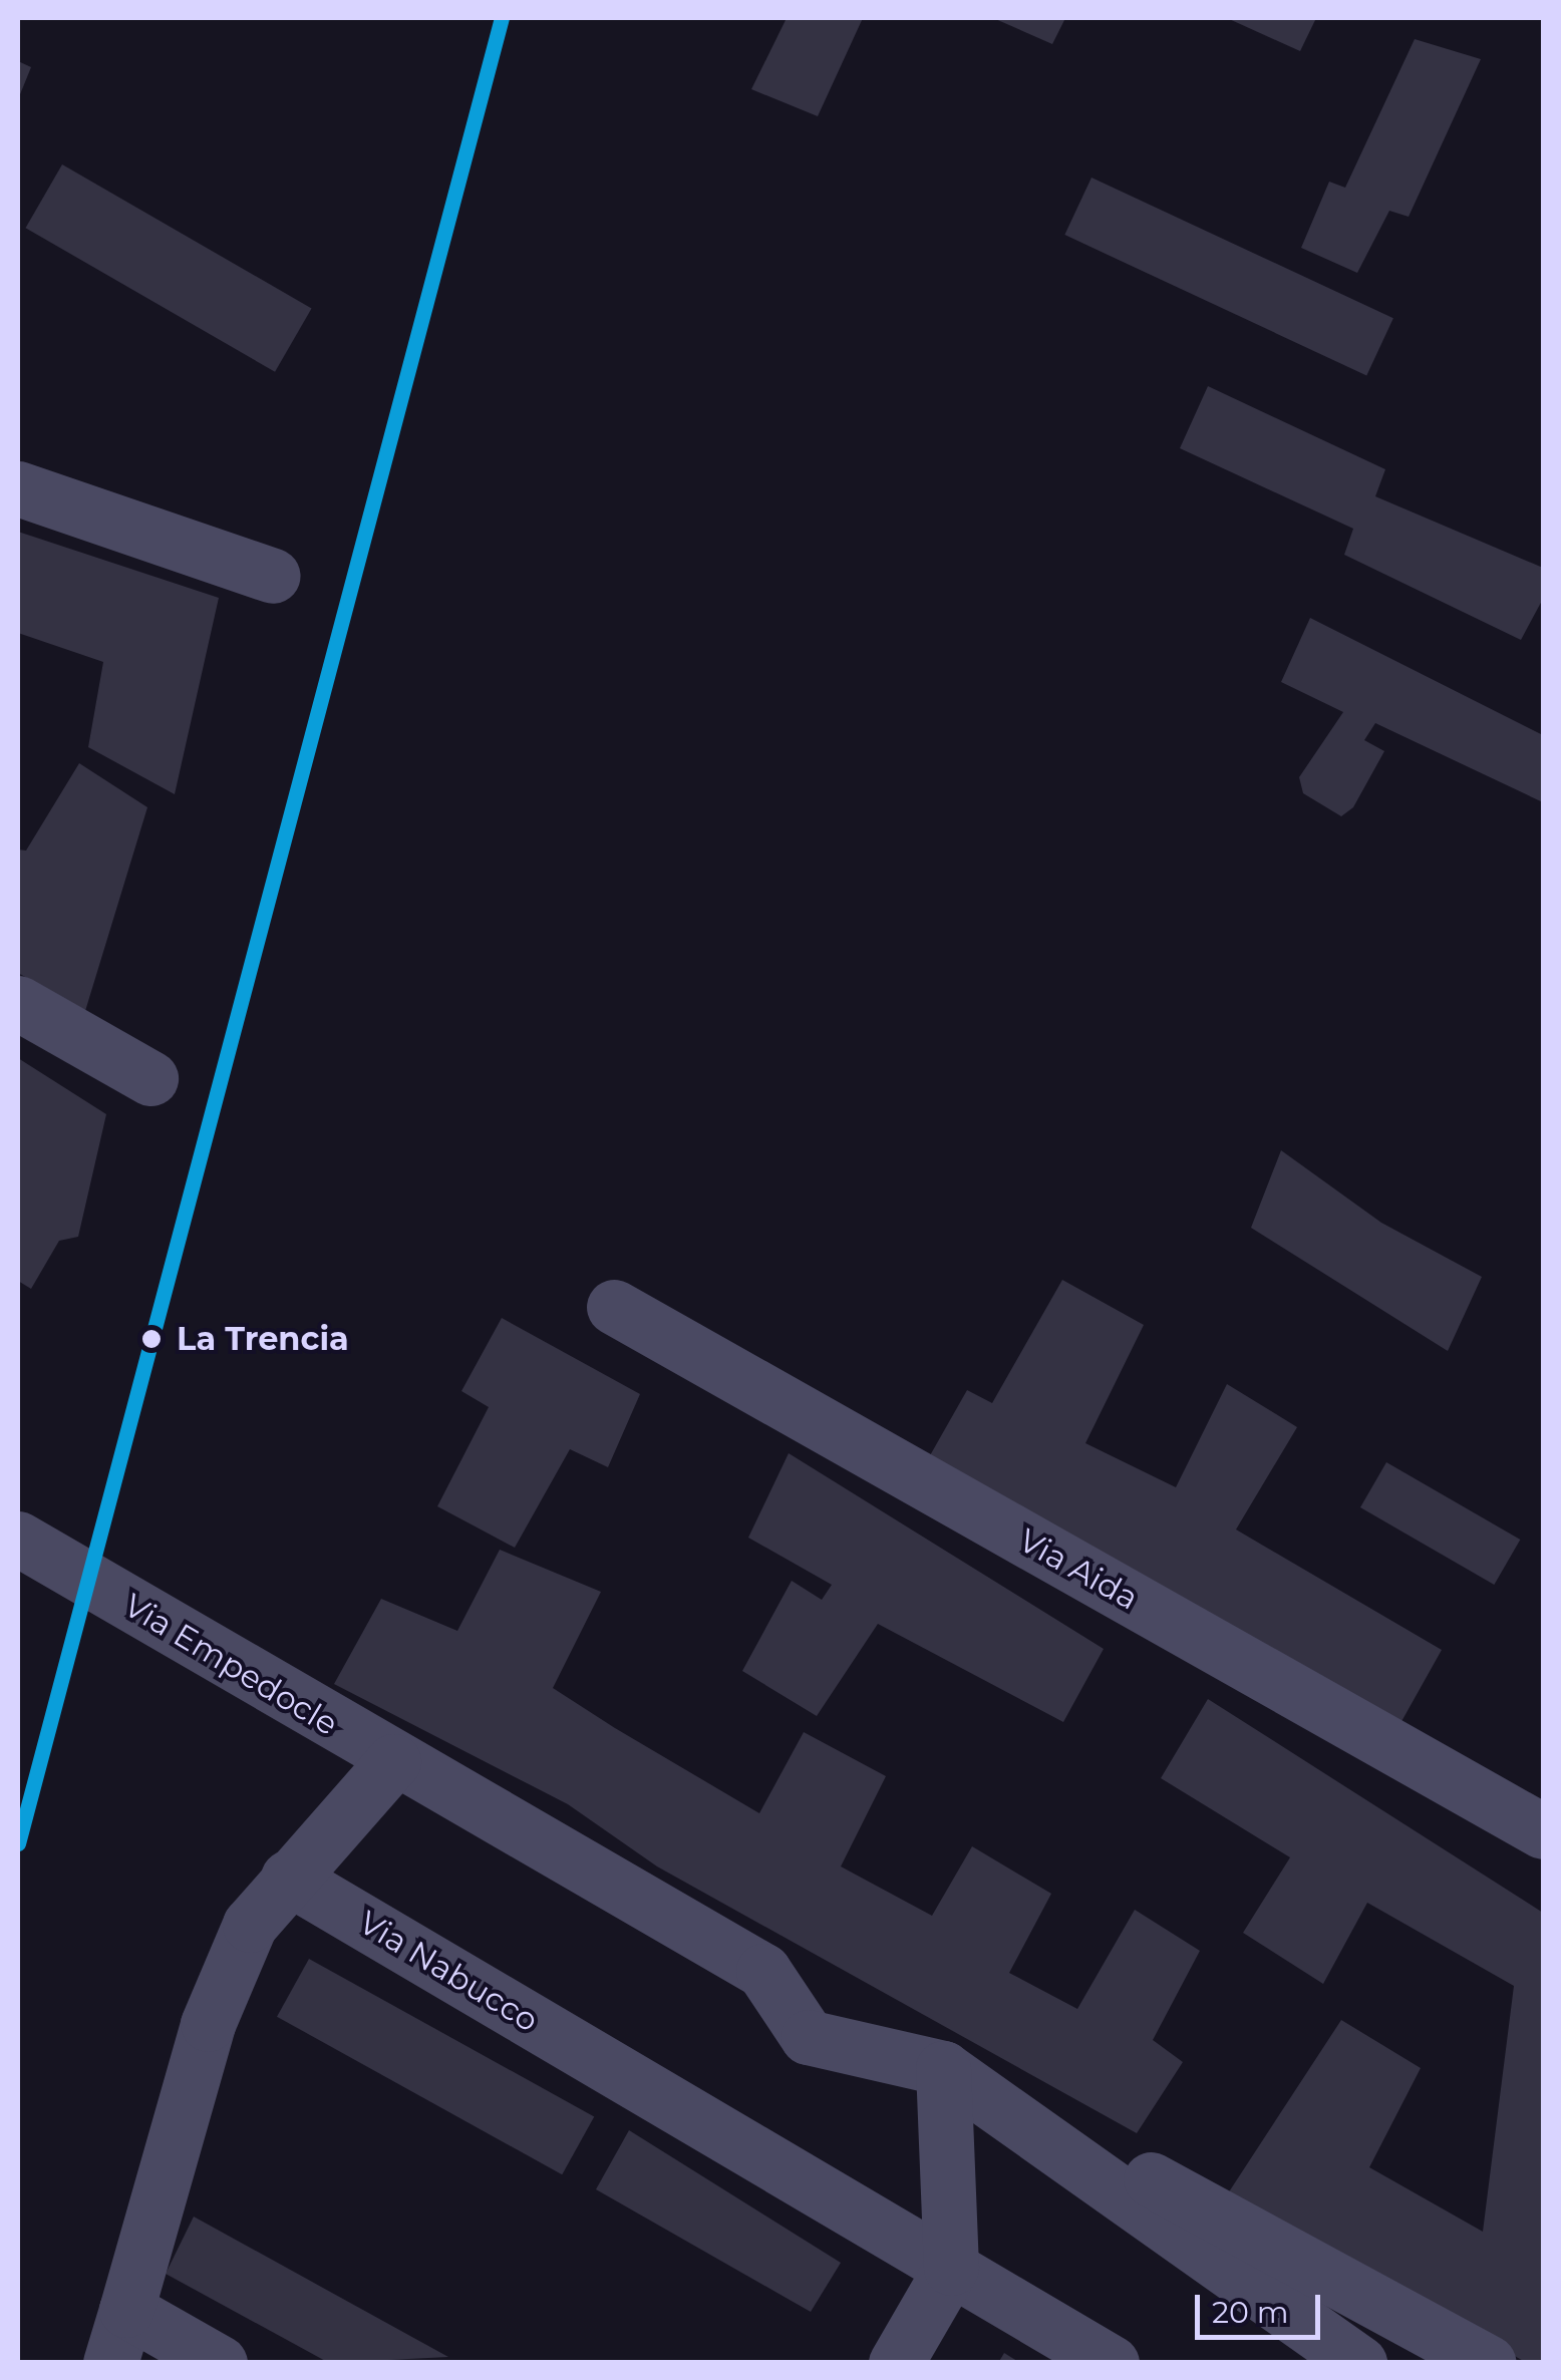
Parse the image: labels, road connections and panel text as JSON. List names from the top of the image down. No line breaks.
{"streets":{"street":["Via Aida","Via Empedocle","Via Nabucco"]},"places":["La Trencia"],"scale_bar":"20 m"}
